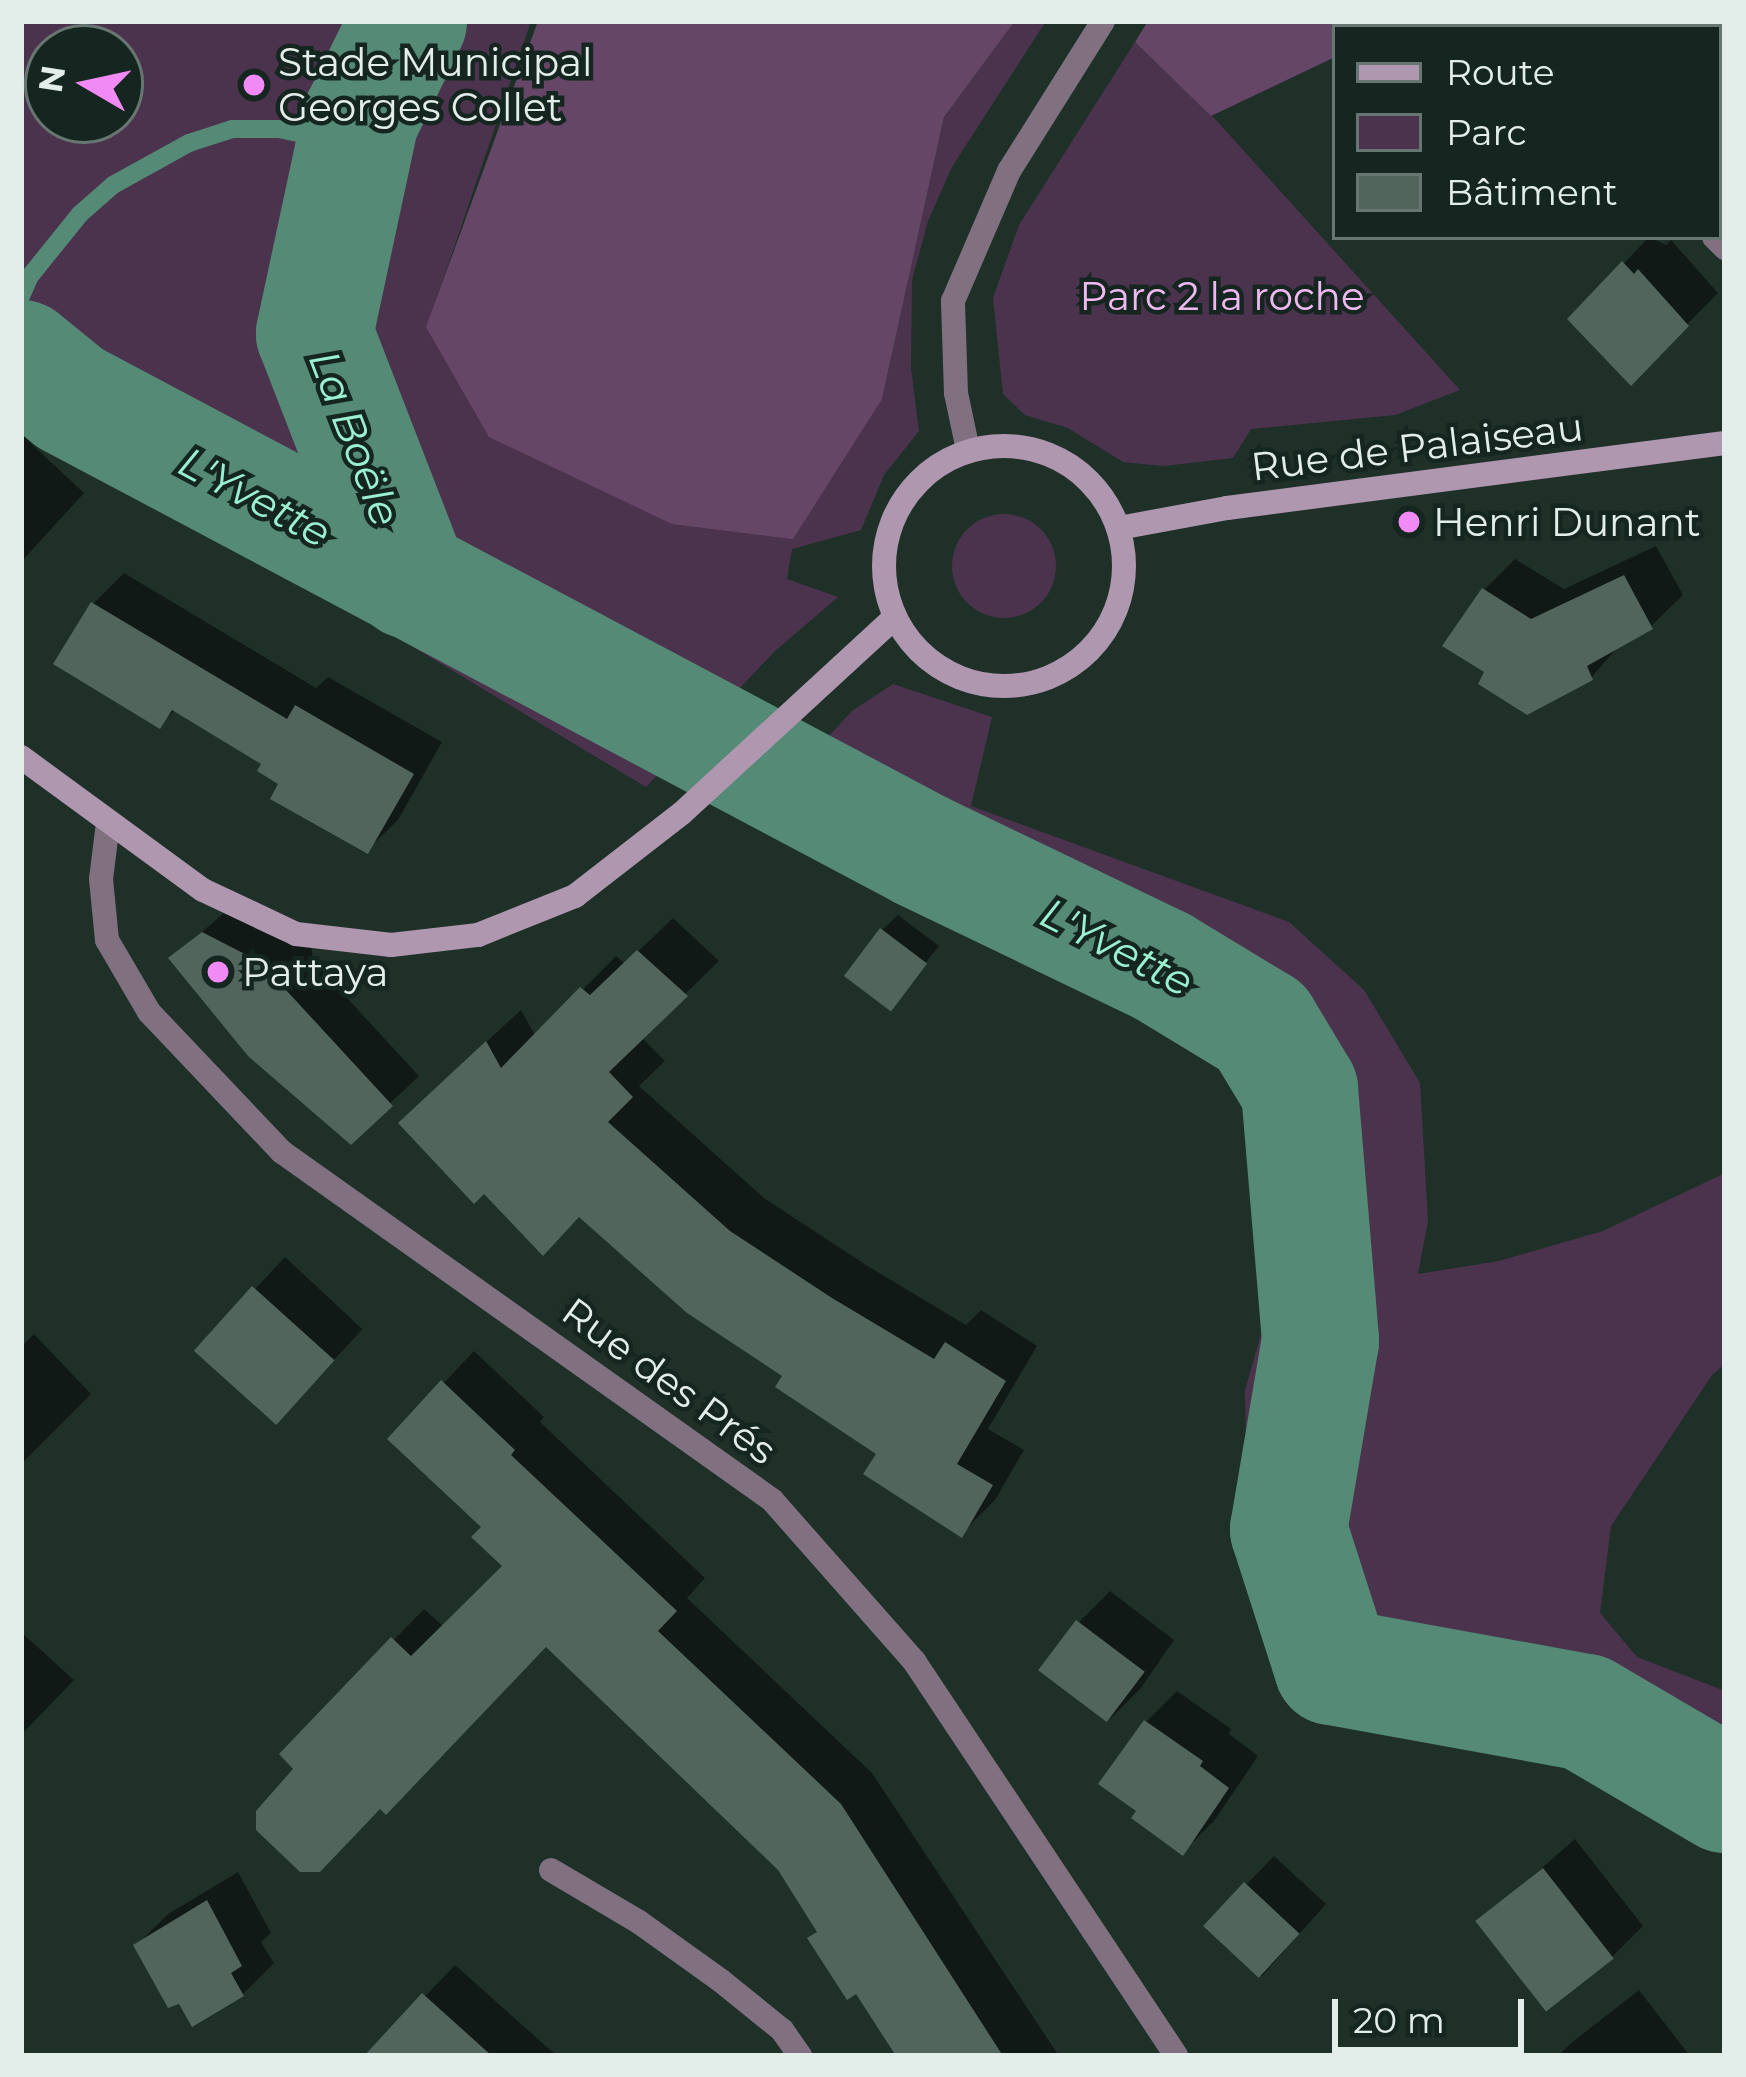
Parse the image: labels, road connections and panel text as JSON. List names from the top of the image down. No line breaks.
{"streets":{"street":["Rue de Palaiseau","Rue des Prés"]},"water":["La Boële","L'Yvette"],"parks":["Parc 2 la roche"],"places":["Stade Municipal Georges Collet","Henri Dunant","Pattaya"],"legend":["Route","Parc","Bâtiment"],"scale_bar":"20 m","north":"left"}
